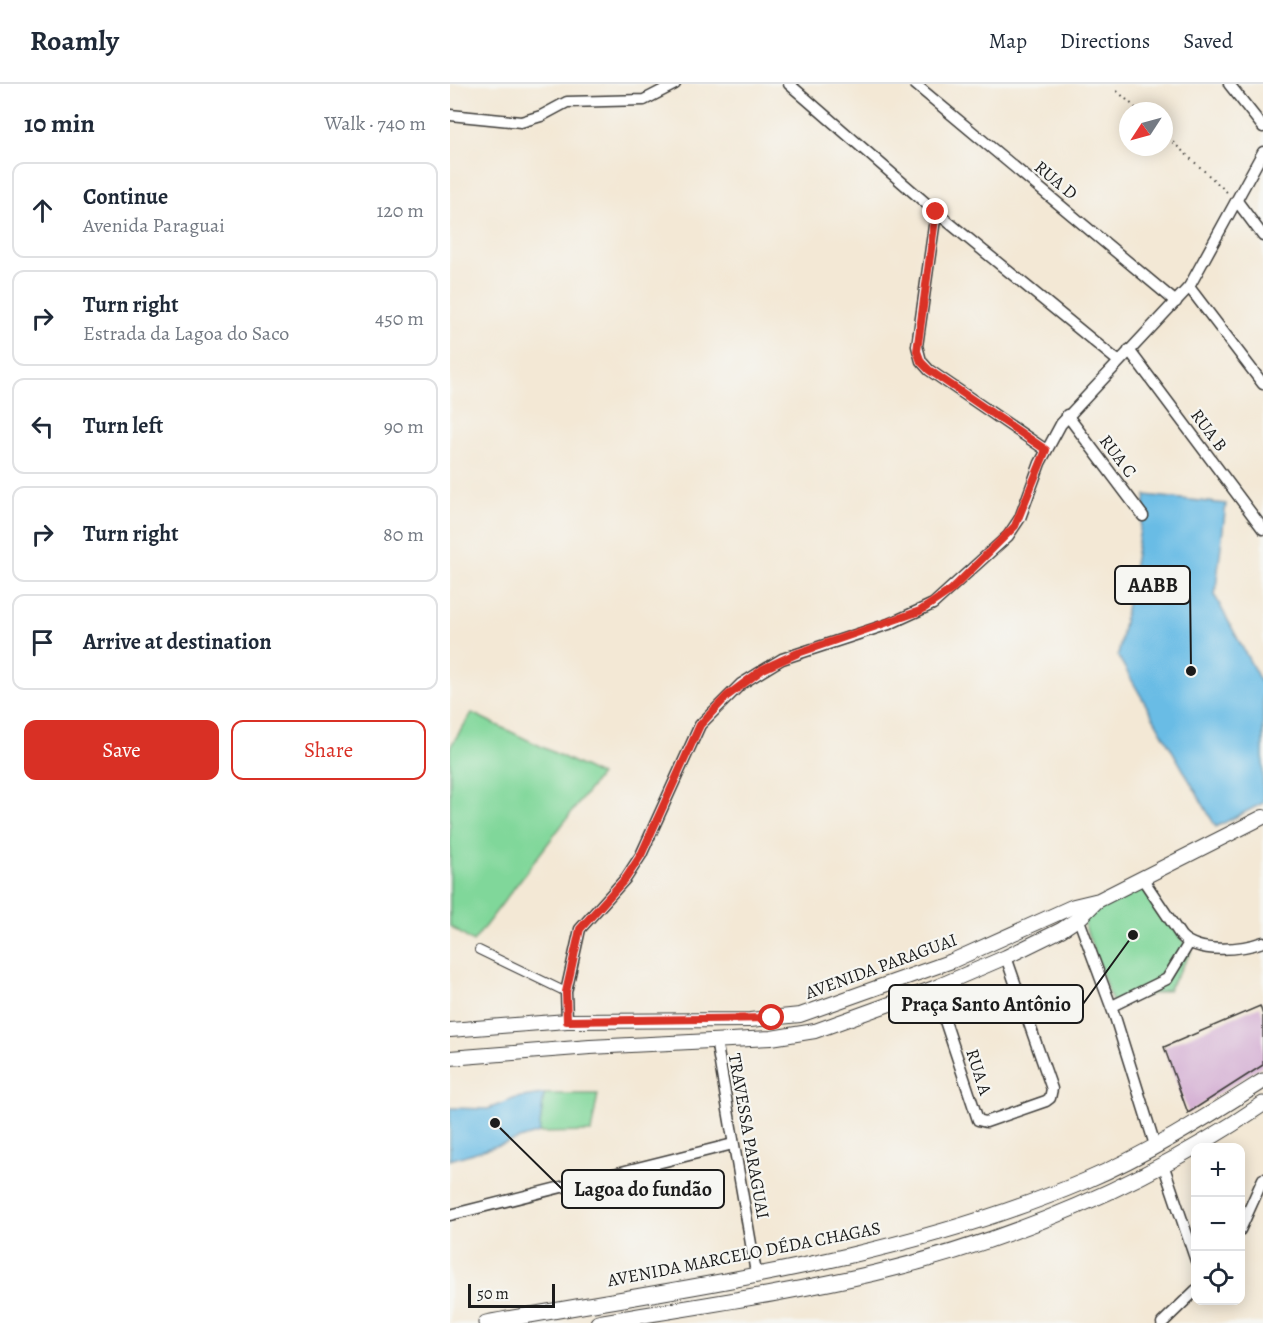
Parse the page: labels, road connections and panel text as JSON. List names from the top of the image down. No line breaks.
{"streets":{"main road":["AVENIDA MARCELO DÉDA CHAGAS"],"street":["RUA D","RUA B","RUA C","AVENIDA PARAGUAI","RUA A","TRAVESSA PARAGUAI"]},"crossings":[["AVENIDA PARAGUAI","RUA A"],["AVENIDA PARAGUAI","TRAVESSA PARAGUAI"],["TRAVESSA PARAGUAI","AVENIDA MARCELO DÉDA CHAGAS"]],"places":["AABB","Praça Santo Antônio","Lagoa do fundão"],"scale_bar":"50 m","north":"bottom left","page":{"header":"Roamly","nav":["Map","Directions","Saved"],"heading":["10 min","Walk · 740 m"],"list":[["Continue","Avenida Paraguai","120 m"],["Turn right","Estrada da Lagoa do Saco","450 m"],["Turn left","90 m"],["Turn right","80 m"],"Arrive at destination"],"buttons":["Save","Share"],"map_buttons":["+","−"],"scale":"50 m"}}
